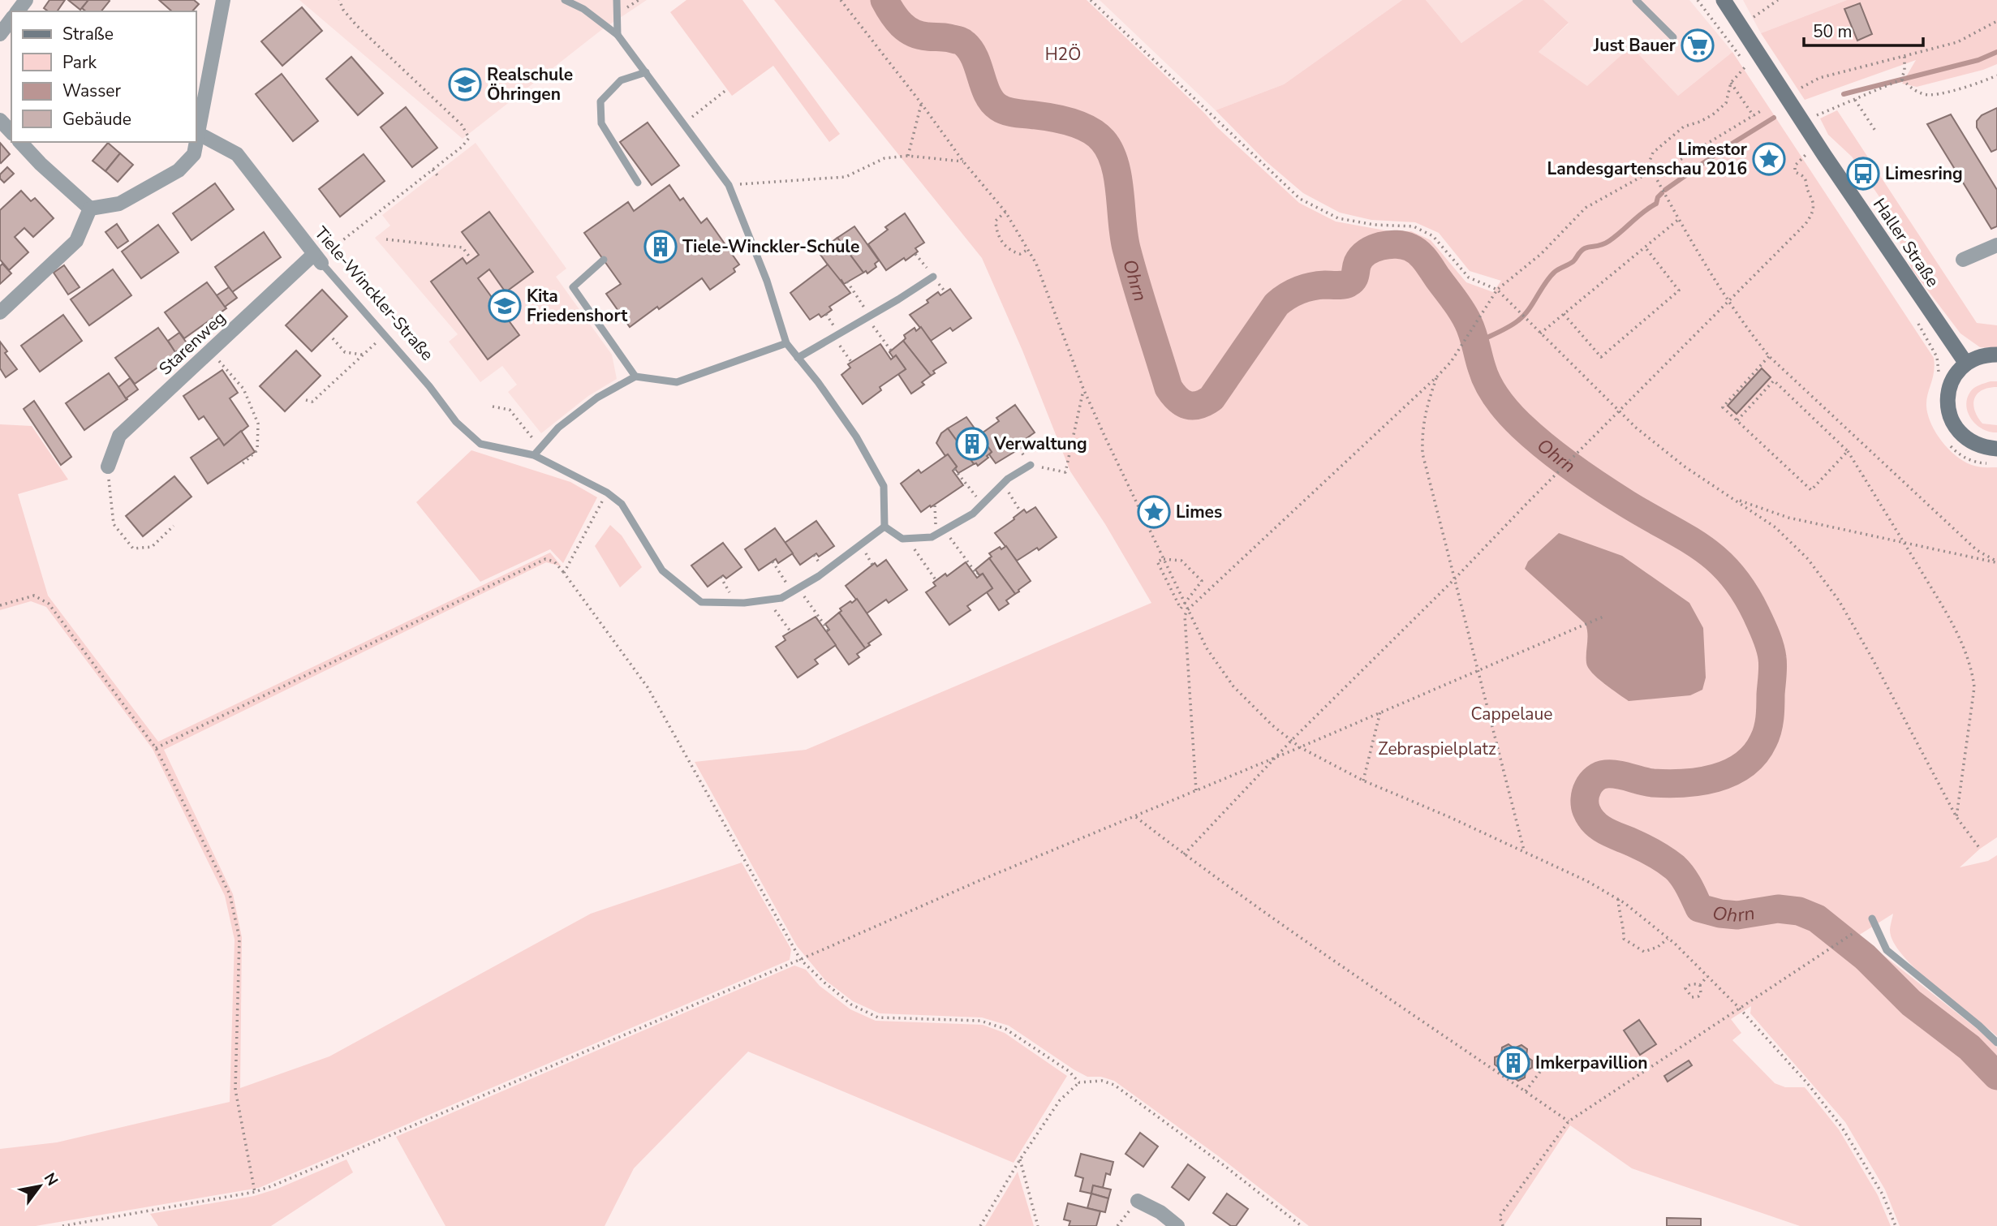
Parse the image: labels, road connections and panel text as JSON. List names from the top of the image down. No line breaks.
{"streets":{"main road":["Haller Straße"],"street":["Tiele-Winckler-Straße","Starenweg"]},"crossings":[["Tiele-Winckler-Straße","Starenweg"]],"water":["Ohrn"],"parks":["H2Ö","Cappelaue","Zebraspielplatz"],"places":{"supermarket":["Just Bauer"],"school or university":["Realschule Öhringen","Kita Friedenshort"],"place":["Limestor Landesgartenschau 2016","Limes"],"bus stop":["Limesring"],"building":["Tiele-Winckler-Schule","Verwaltung","Imkerpavillion"]},"legend":["Straße","Park","Wasser","Gebäude"],"scale_bar":"50 m","north":"top right"}
